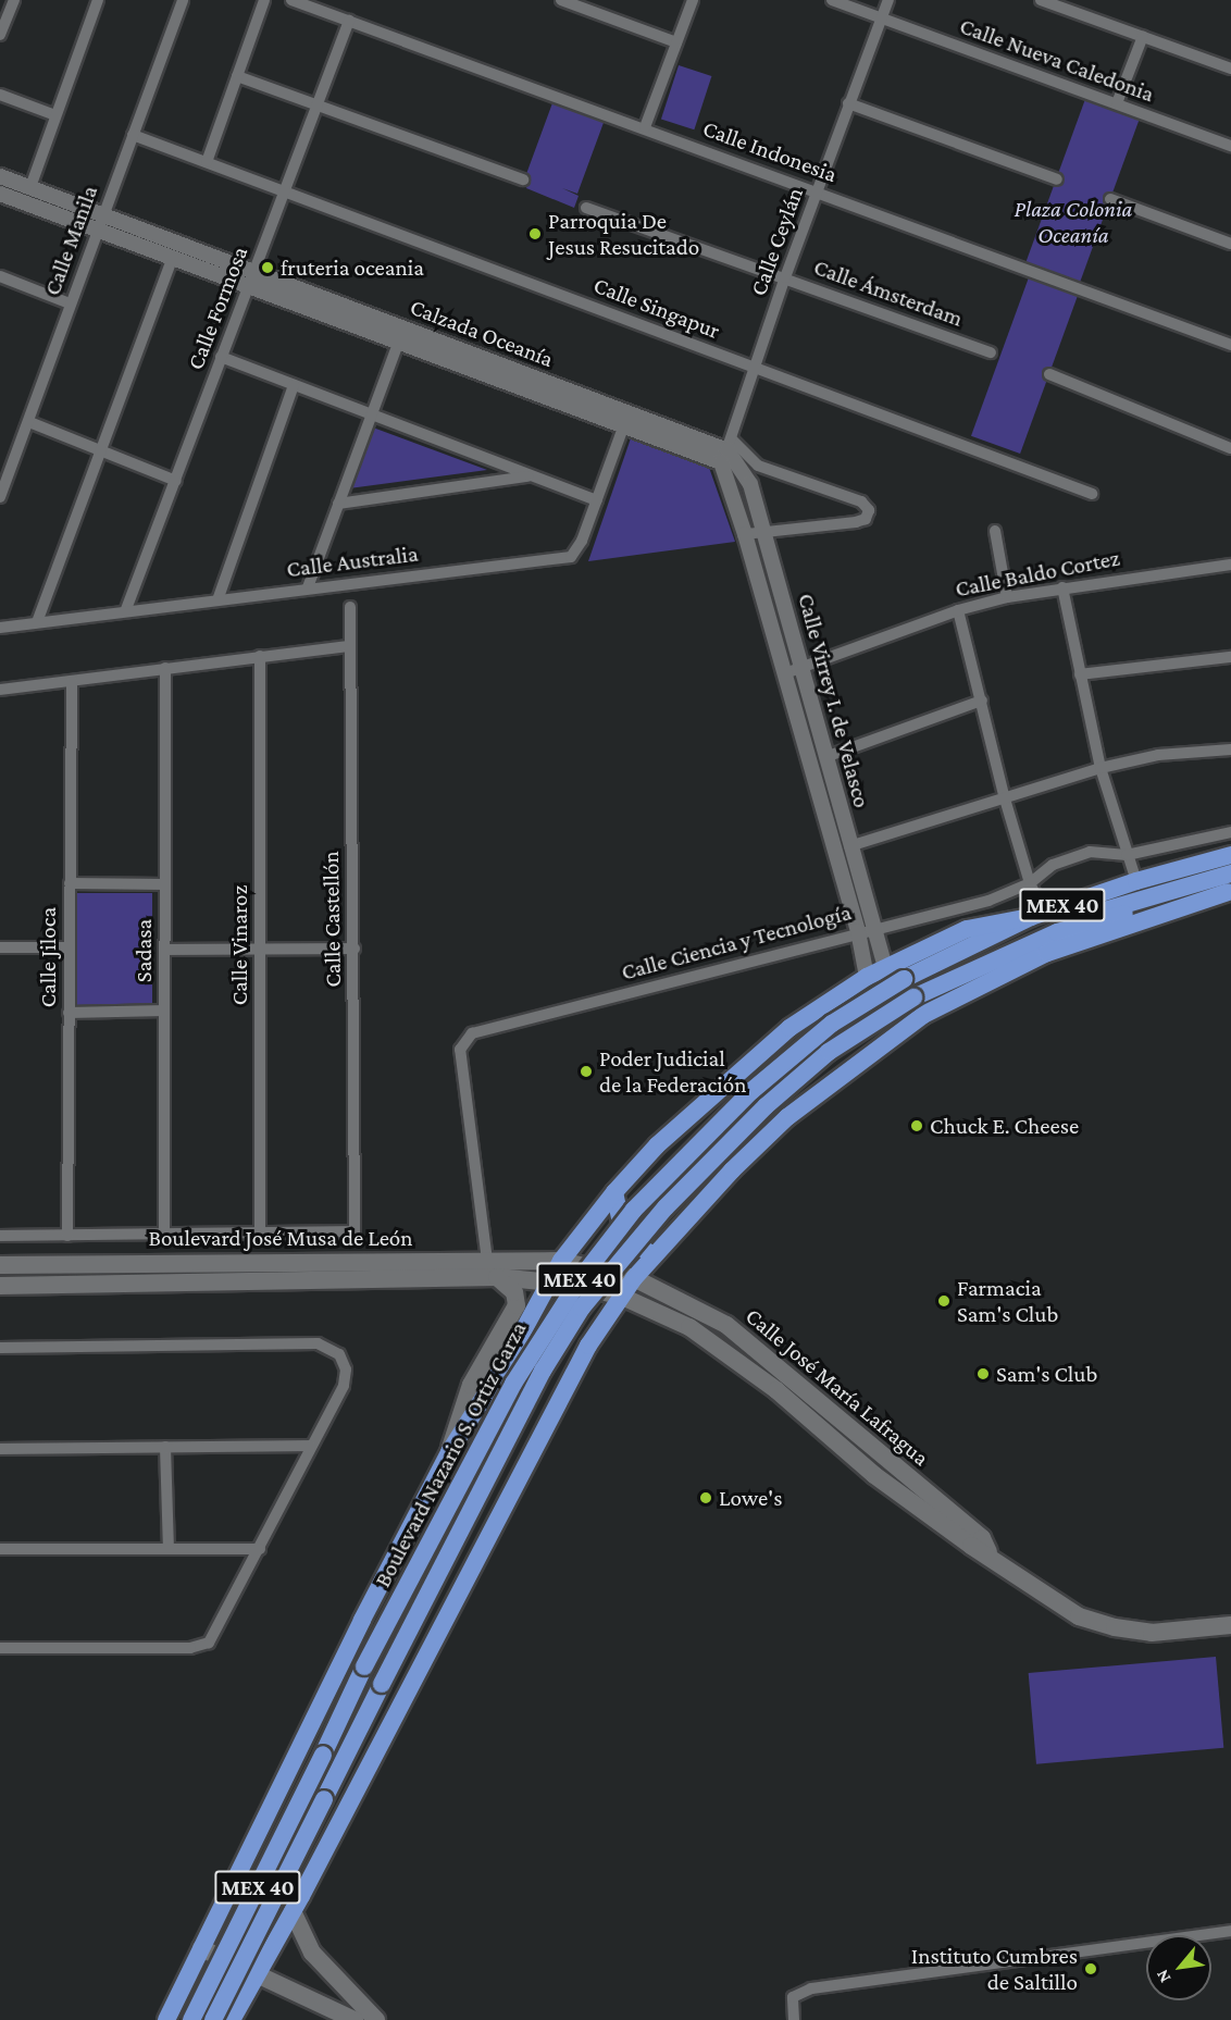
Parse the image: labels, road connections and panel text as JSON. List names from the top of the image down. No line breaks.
{"streets":{"highway":["MEX 40","Boulevard Nazario S. Ortiz Garza"],"main road":["Boulevard José Musa de León","Calle José María Lafragua"],"street":["Calle Nueva Caledonia","Calle Indonesia","Calle Manila","Calle Ceylán","Calle Ámsterdam","Calle Formosa","Calle Singapur","Calzada Oceanía","Calle Australia","Calle Baldo Cortez","Calle Virrey I. de Velasco","Calle Castellón","Calle Ciencia y Tecnología","Calle Vinaroz","Sadasa","Calle Jiloca"]},"crossings":[["Calle Nueva Caledonia","Calle Ceylán"],["Calle Indonesia","Calle Ceylán"],["Calle Indonesia","Calle Formosa"],["Calle Manila","Calle Singapur"],["Calle Manila","Calzada Oceanía"],["Calle Ceylán","Calle Ámsterdam"],["Calle Ceylán","Calle Singapur"],["Calle Ceylán","Calzada Oceanía"],["Calle Ceylán","Calle Virrey I. de Velasco"],["Calle Formosa","Calle Singapur"],["Calle Formosa","Calzada Oceanía"],["Calle Formosa","Calle Australia"],["Calzada Oceanía","Calle Australia"],["Calzada Oceanía","Calle Virrey I. de Velasco"],["Calle Baldo Cortez","Calle Virrey I. de Velasco"],["Calle Virrey I. de Velasco","Calle Ciencia y Tecnología"],["Calle Castellón","Calle Vinaroz"],["Calle Ciencia y Tecnología","Boulevard José Musa de León"],["Boulevard José Musa de León","Calle José María Lafragua"]],"parks":["Plaza Colonia Oceanía"],"places":["Parroquia De Jesus Resucitado","fruteria oceania","Poder Judicial de la Federación","Chuck E. Cheese","Farmacia Sam's Club","Sam's Club","Lowe's","Instituto Cumbres de Saltillo"],"north":"bottom left"}
